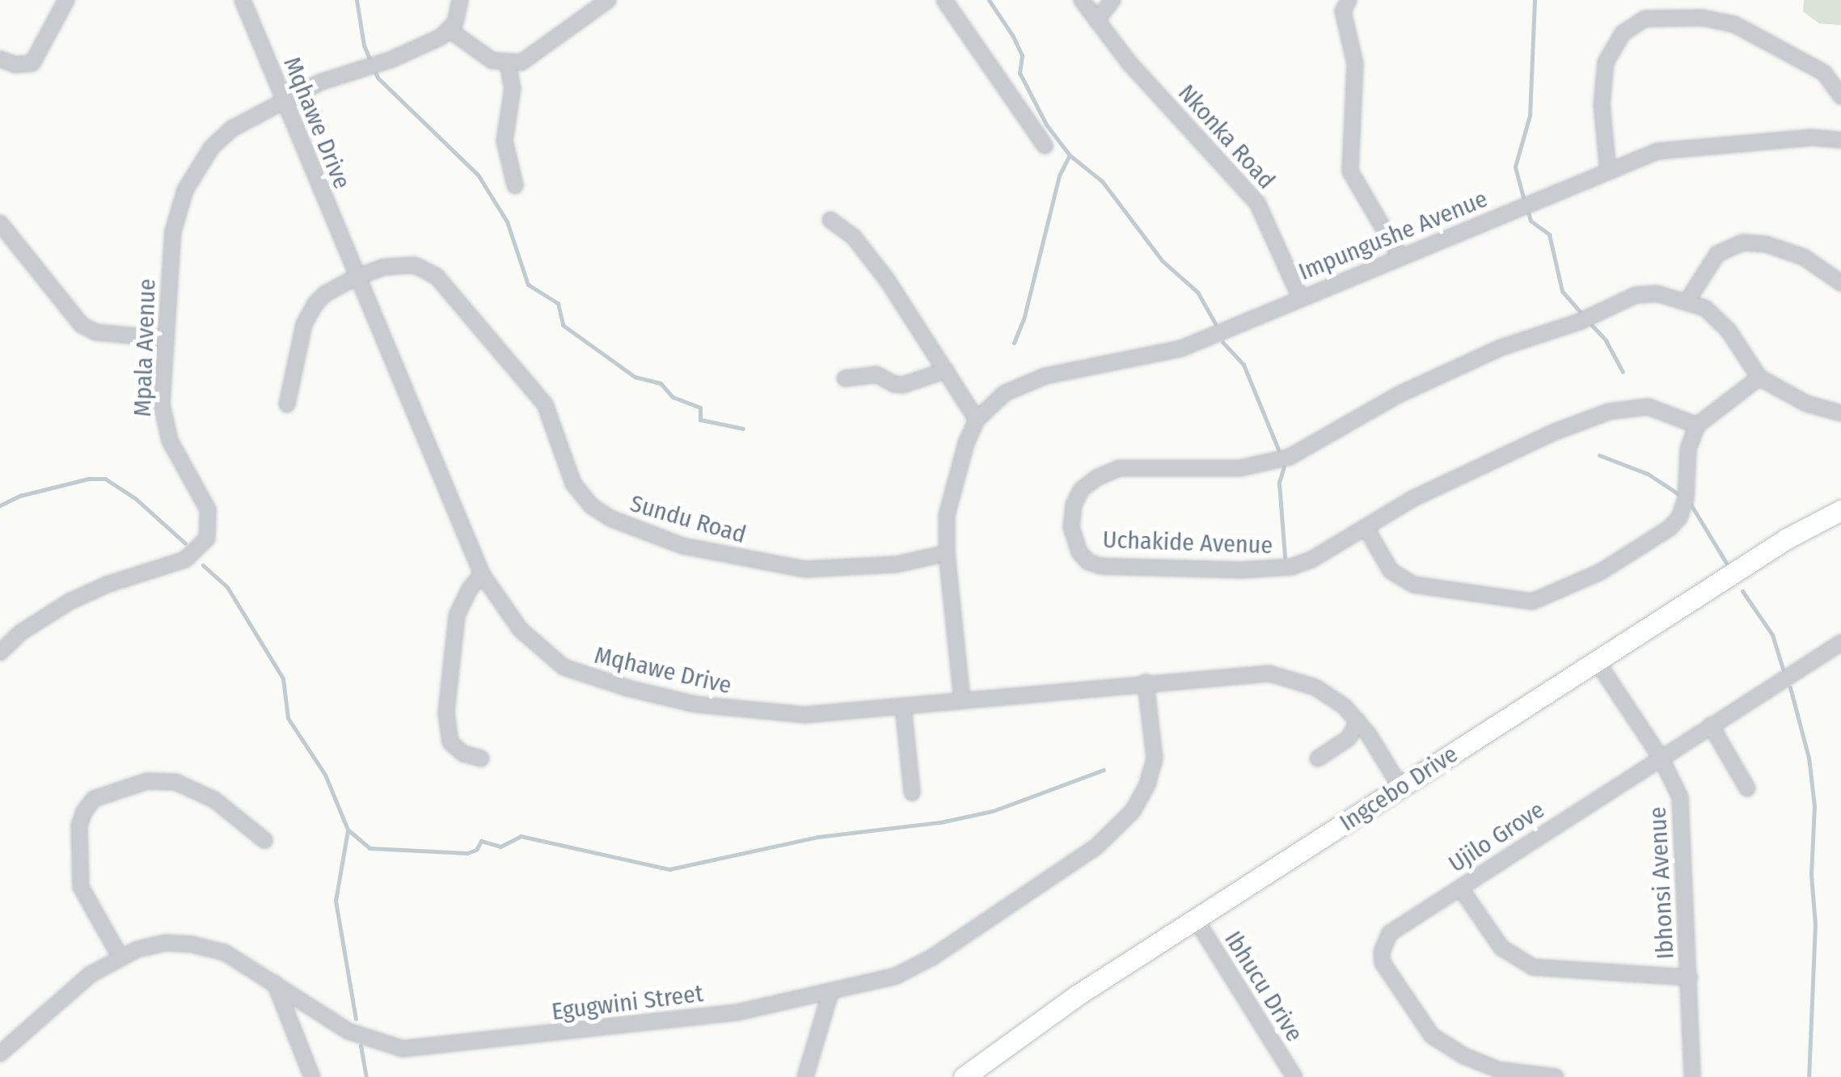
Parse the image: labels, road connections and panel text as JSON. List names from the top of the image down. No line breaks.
{"streets":{"main road":["Ingcebo Drive"],"street":["Mqhawe Drive","Nkonka Road","Impungushe Avenue","Mpala Avenue","Sundu Road","Uchakide Avenue","Ujilo Grove","Ibhonsi Avenue","Ibhucu Drive","Egugwini Street"]},"crossings":[["Mqhawe Drive","Impungushe Avenue"],["Mqhawe Drive","Mpala Avenue"],["Mqhawe Drive","Sundu Road"],["Mqhawe Drive","Ingcebo Drive"],["Mqhawe Drive","Egugwini Street"],["Nkonka Road","Impungushe Avenue"],["Impungushe Avenue","Sundu Road"],["Ingcebo Drive","Ibhonsi Avenue"],["Ingcebo Drive","Ibhucu Drive"],["Ujilo Grove","Ibhonsi Avenue"]]}
